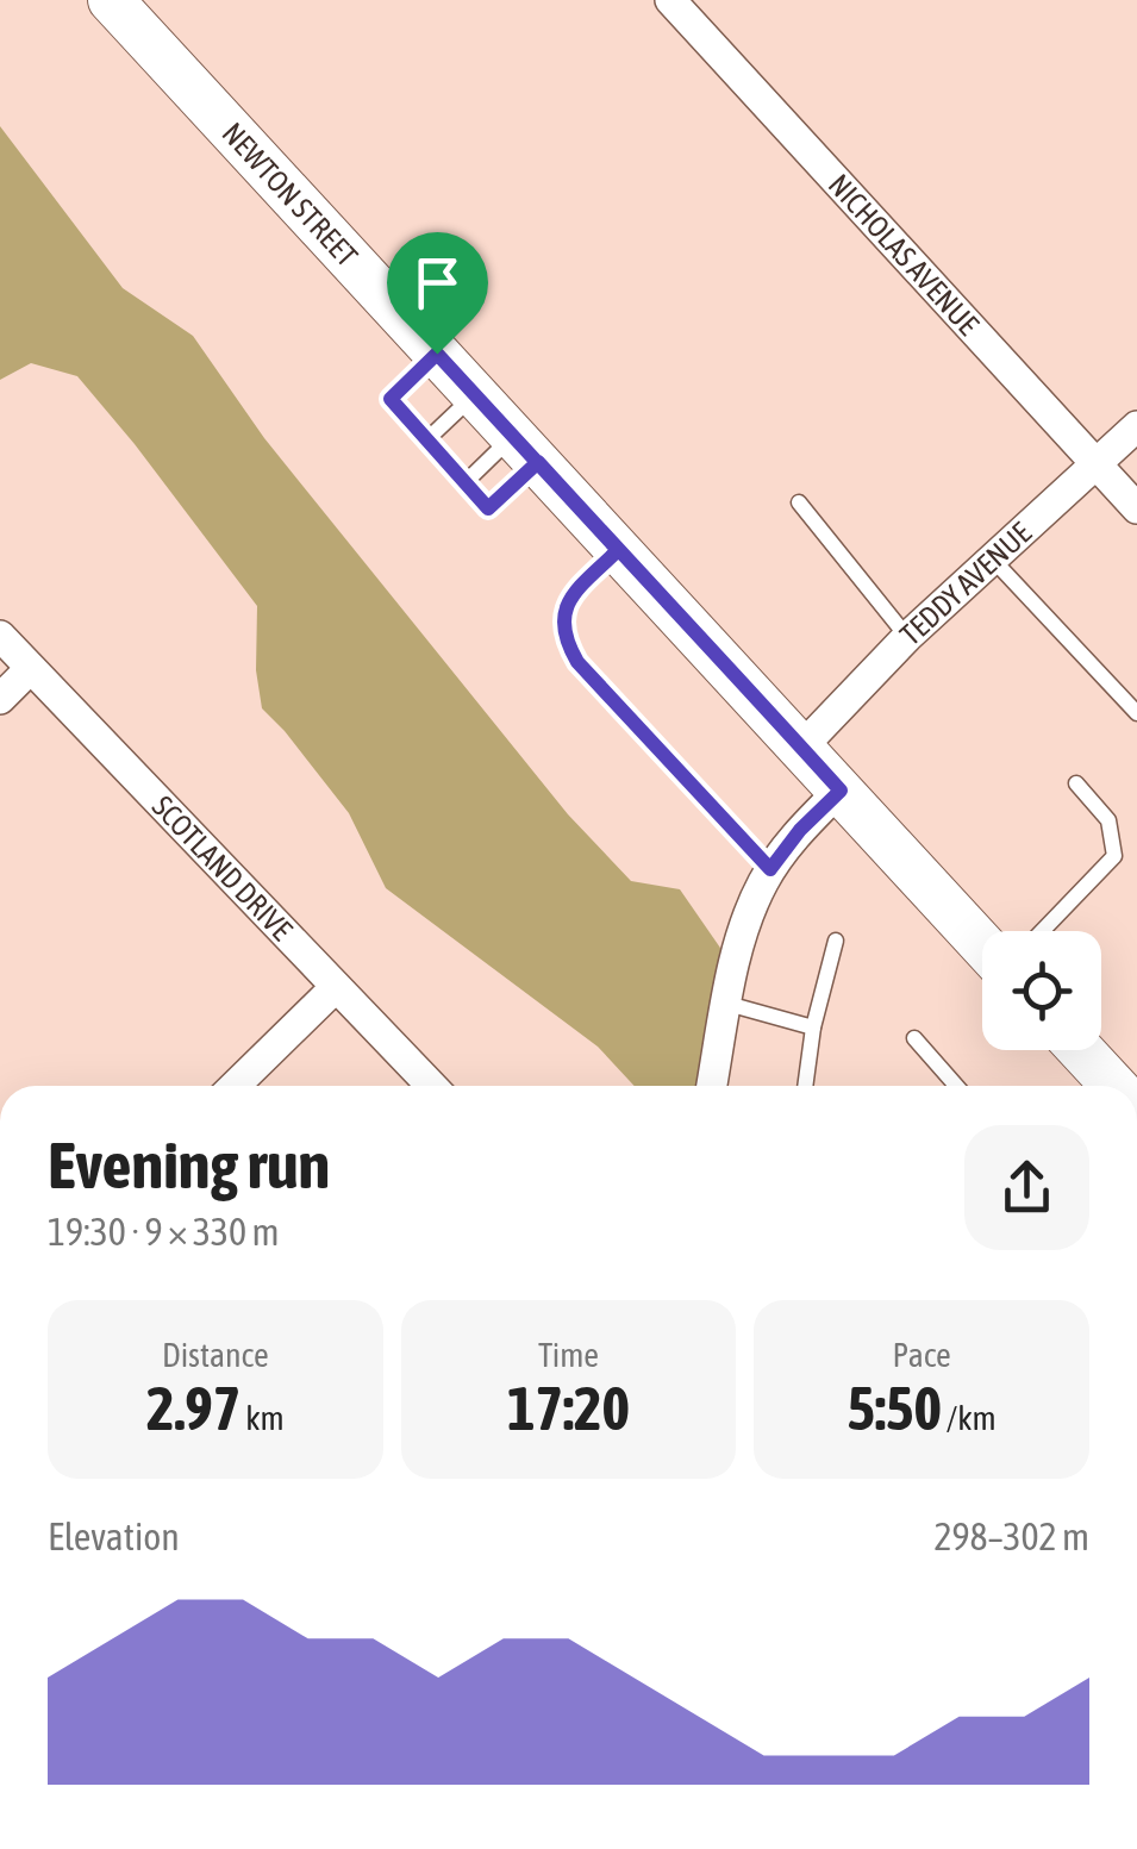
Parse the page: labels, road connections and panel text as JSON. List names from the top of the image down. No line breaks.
{"streets":{"street":["NEWTON STREET","NICHOLAS AVENUE","TEDDY AVENUE","SCOTLAND DRIVE"]},"crossings":[["NEWTON STREET","TEDDY AVENUE"],["NICHOLAS AVENUE","TEDDY AVENUE"]],"page":{"heading":["Evening run","19:30 · 9 × 330 m"],"stats":[["Distance","2.97 km"],["Time","17:20"],["Pace","5:50 /km"]],"chart":["Elevation","298–302 m"]}}
